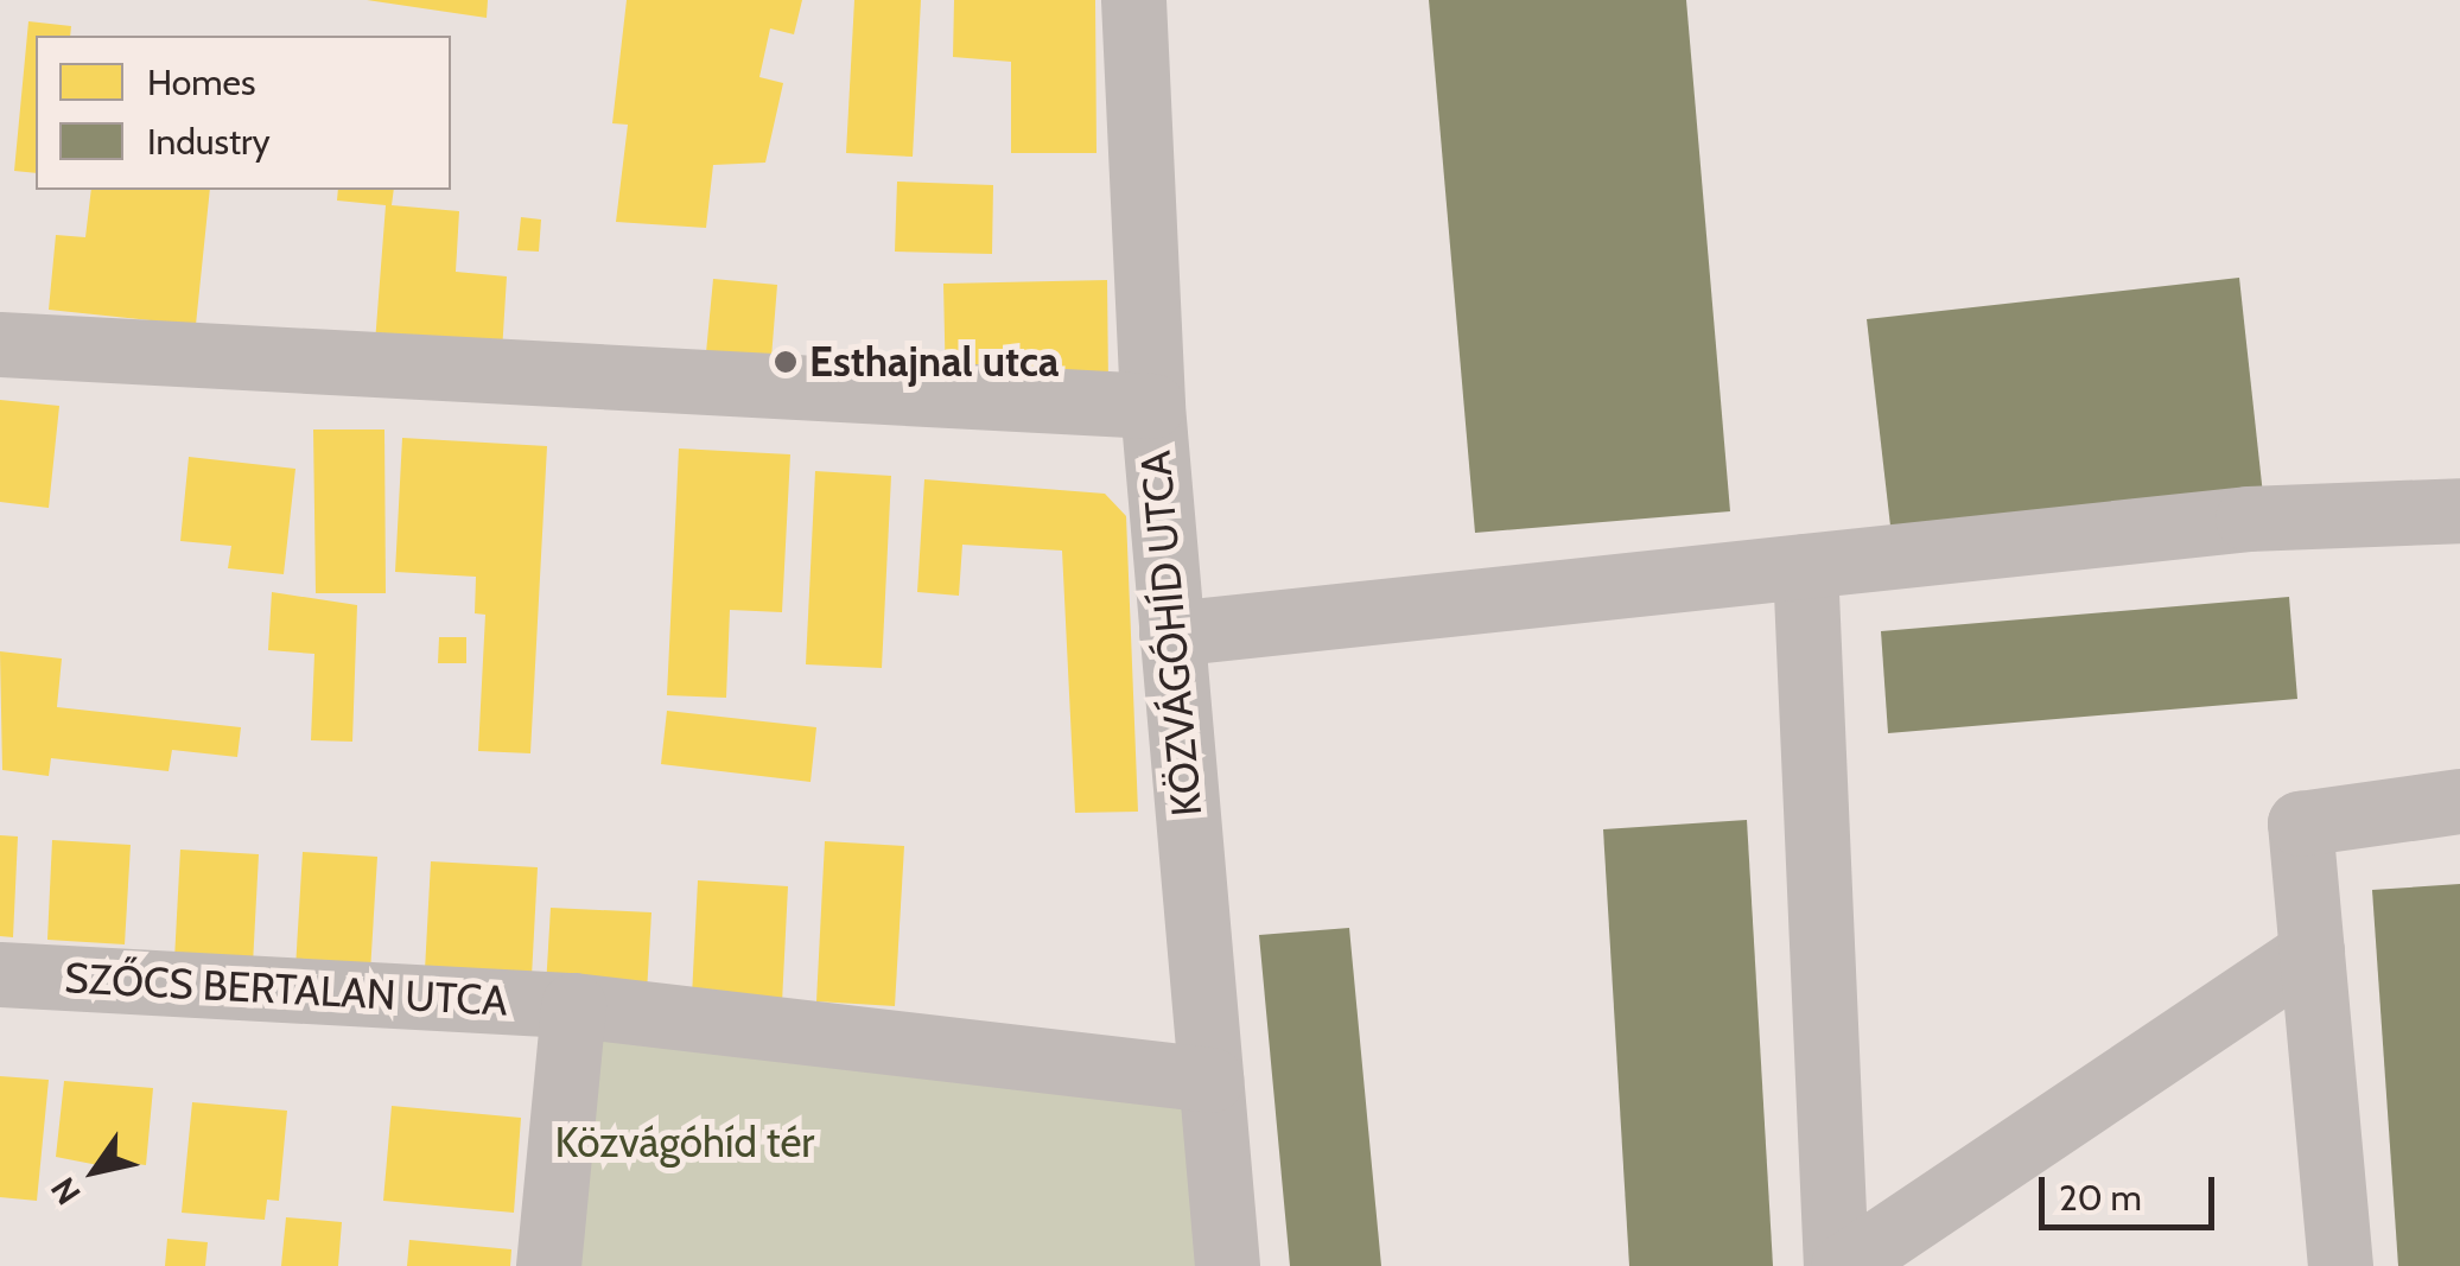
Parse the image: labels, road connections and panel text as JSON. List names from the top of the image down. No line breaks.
{"streets":{"street":["KÖZVÁGÓHÍD UTCA","SZŐCS BERTALAN UTCA"]},"parks":["Közvágóhíd tér"],"places":["Esthajnal utca"],"legend":["Homes","Industry"],"scale_bar":"20 m","north":"bottom left"}
